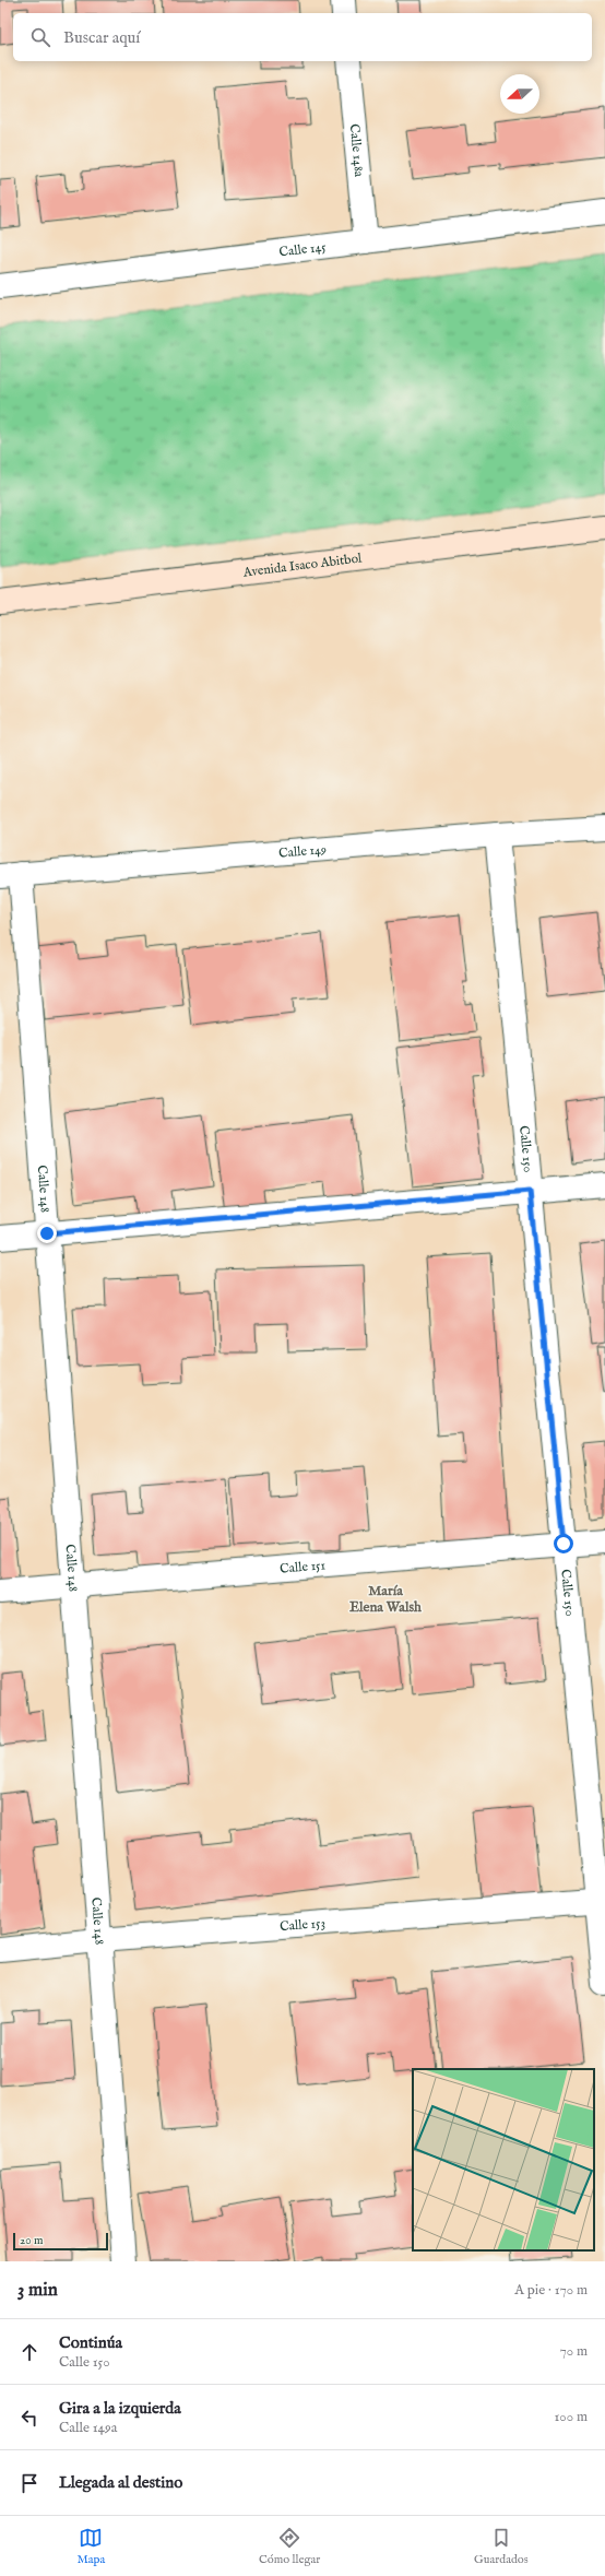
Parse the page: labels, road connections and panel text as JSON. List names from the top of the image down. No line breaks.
{"streets":{"main road":["Avenida Isaco Abitbol"],"street":["Calle 148a","Calle 145","Calle 149","Calle 150","Calle 148","Calle 151","Calle 153"]},"crossings":[["Calle 148a","Calle 145"],["Calle 149","Calle 150"],["Calle 149","Calle 148"],["Calle 150","Calle 151"],["Calle 150","Calle 153"],["Calle 148","Calle 151"],["Calle 148","Calle 153"]],"districts":["María Elena Walsh"],"scale_bar":"20 m","north":"left","page":{"search":"Buscar aquí","scale":"20 m","heading":["3 min","A pie · 170 m"],"list":[["Continúa","Calle 150","70 m"],["Gira a la izquierda","Calle 149a","100 m"],"Llegada al destino"],"nav":["Mapa","Cómo llegar","Guardados"]}}
